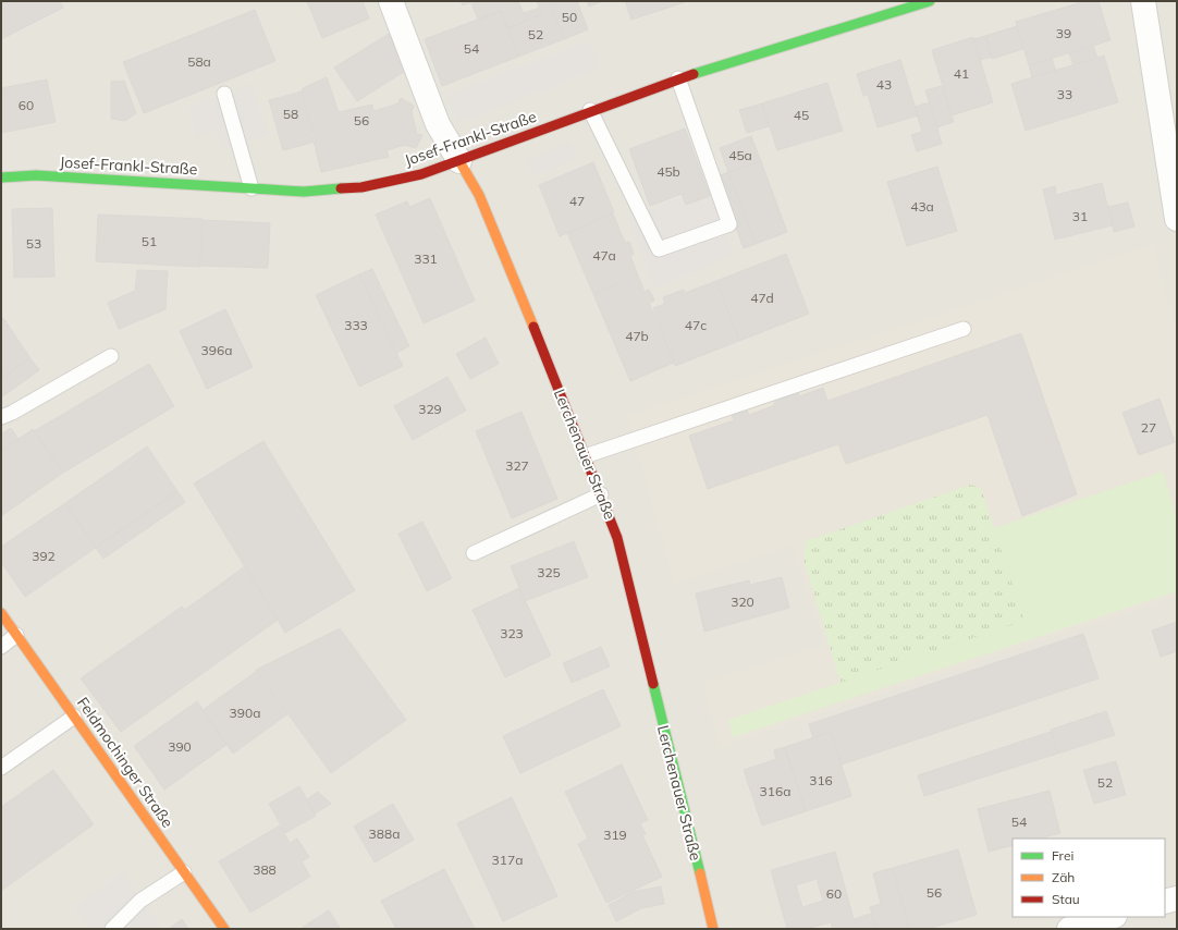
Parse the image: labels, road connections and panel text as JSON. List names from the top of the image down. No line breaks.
{"streets":{"main road":["Josef-Frankl-Straße","Lerchenauer Straße","Feldmochinger Straße"]},"crossings":[["Josef-Frankl-Straße","Lerchenauer Straße"]],"house_numbers":["50","39","52","54","58a","41","43","33","60","58","45","56","45a","45b","47","43a","31","51","53","47a","331","47d","333","47c","47b","396a","329","27","327","392","325","320","323","390a","390","316","52","316a","54","388a","319","317a","388","56","60"],"legend":["Frei","Zäh","Stau"]}
